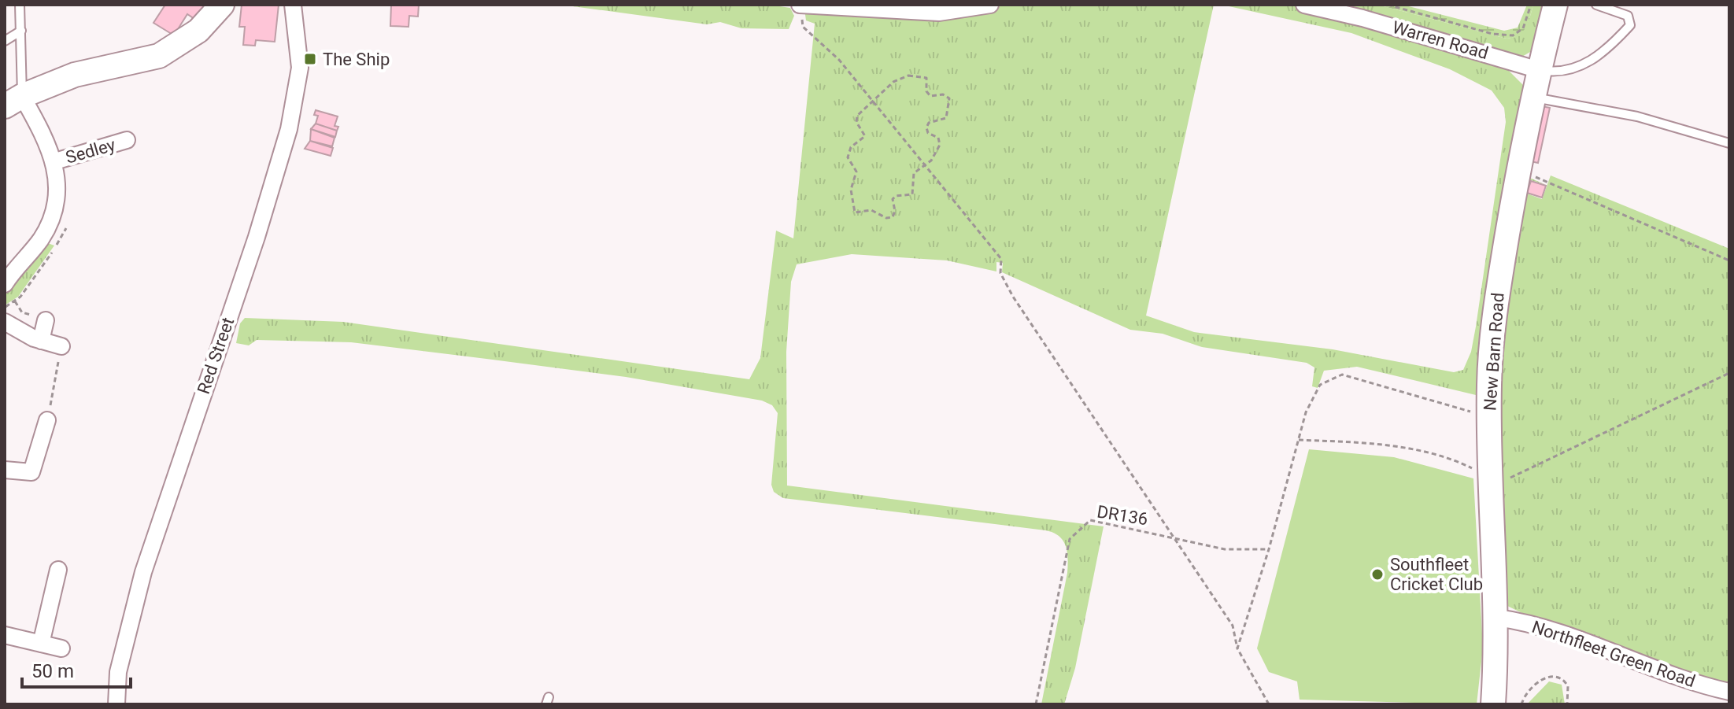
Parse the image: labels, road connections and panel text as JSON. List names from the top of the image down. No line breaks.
{"streets":{"street":["Warren Road","Sedley","New Barn Road","Red Street","Northfleet Green Road"],"path":["DR136"]},"crossings":[["Warren Road","New Barn Road"],["New Barn Road","Northfleet Green Road"]],"places":{"transit":["The Ship"],"other":["Southfleet Cricket Club"]},"scale_bar":"50 m"}
